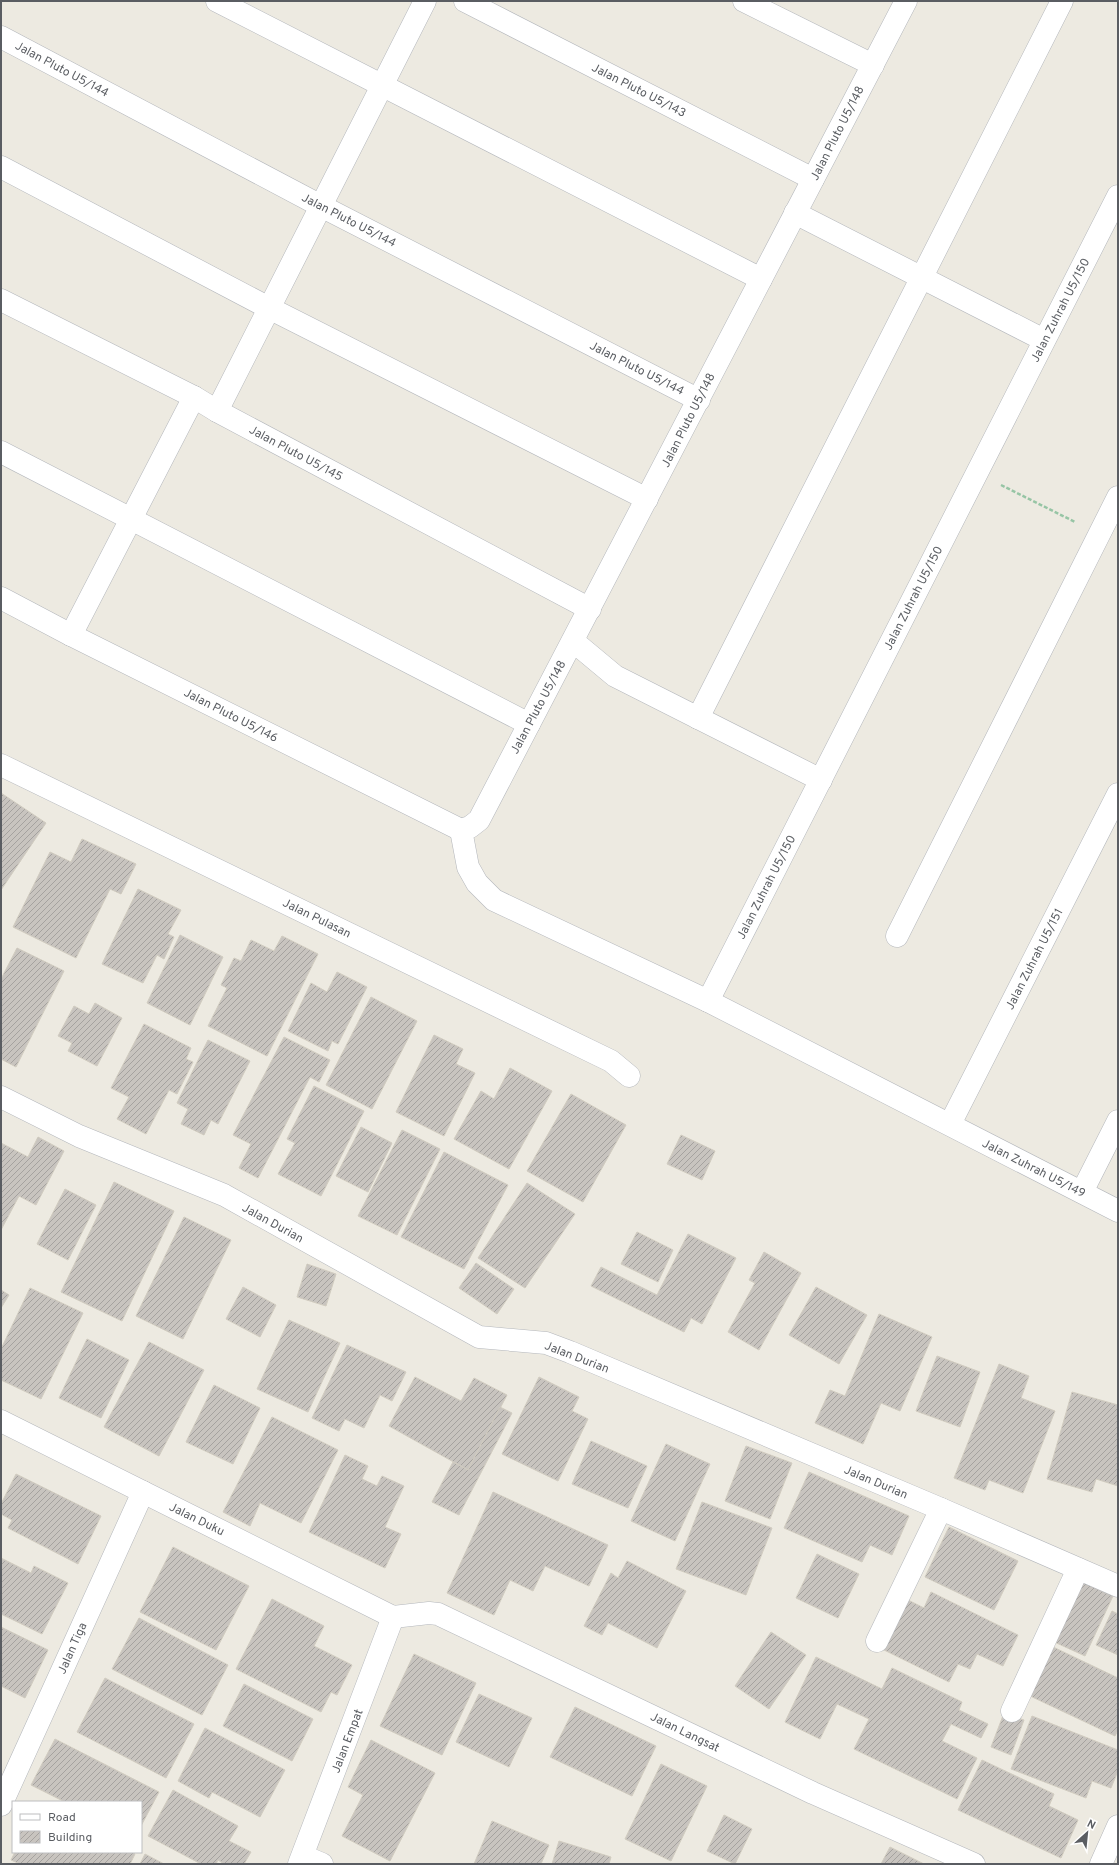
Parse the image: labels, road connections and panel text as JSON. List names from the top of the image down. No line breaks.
{"streets":{"street":["Jalan Pluto U5/144","Jalan Pluto U5/143","Jalan Pluto U5/148","Jalan Zuhrah U5/150","Jalan Pluto U5/145","Jalan Pluto U5/146","Jalan Pulasan","Jalan Zuhrah U5/151","Jalan Zuhrah U5/149","Jalan Durian","Jalan Duku","Jalan Tiga","Jalan Langsat","Jalan Empat"]},"crossings":[["Jalan Pluto U5/144","Jalan Pluto U5/148"],["Jalan Pluto U5/143","Jalan Pluto U5/148"],["Jalan Pluto U5/148","Jalan Pluto U5/145"],["Jalan Pluto U5/148","Jalan Pluto U5/146"],["Jalan Pluto U5/148","Jalan Zuhrah U5/149"],["Jalan Zuhrah U5/150","Jalan Zuhrah U5/149"],["Jalan Pluto U5/146","Jalan Zuhrah U5/149"],["Jalan Zuhrah U5/151","Jalan Zuhrah U5/149"],["Jalan Duku","Jalan Tiga"],["Jalan Duku","Jalan Langsat"],["Jalan Duku","Jalan Empat"],["Jalan Langsat","Jalan Empat"]],"legend":["Road","Building"],"north":"top right"}
